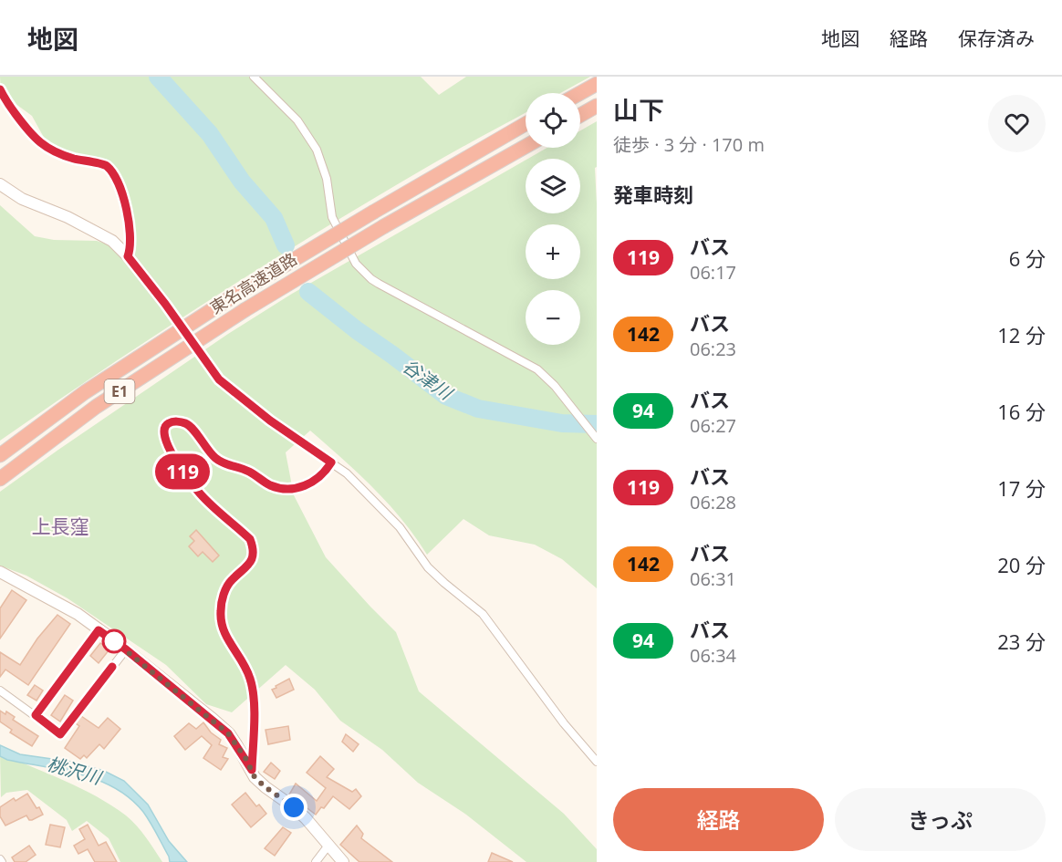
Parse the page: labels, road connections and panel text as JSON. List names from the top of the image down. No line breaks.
{"streets":{"highway":["東名高速道路","E1"]},"districts":["上長窪"],"water":["谷津川","桃沢川"],"lines":["bus line 119"],"page":{"header":"地図","nav":["地図","経路","保存済み"],"on_map":"119","heading":[["山下","徒歩 · 3 分 · 170 m"],"発車時刻"],"map_buttons":["+","−"],"list":[{"mark":"119","name":"バス","note":"06:17","value":"6 分"},{"mark":"142","name":"バス","note":"06:23","value":"12 分"},{"mark":"94","name":"バス","note":"06:27","value":"16 分"},{"mark":"119","name":"バス","note":"06:28","value":"17 分"},{"mark":"142","name":"バス","note":"06:31","value":"20 分"},{"mark":"94","name":"バス","note":"06:34","value":"23 分"}],"buttons":["経路","きっぷ"]}}
